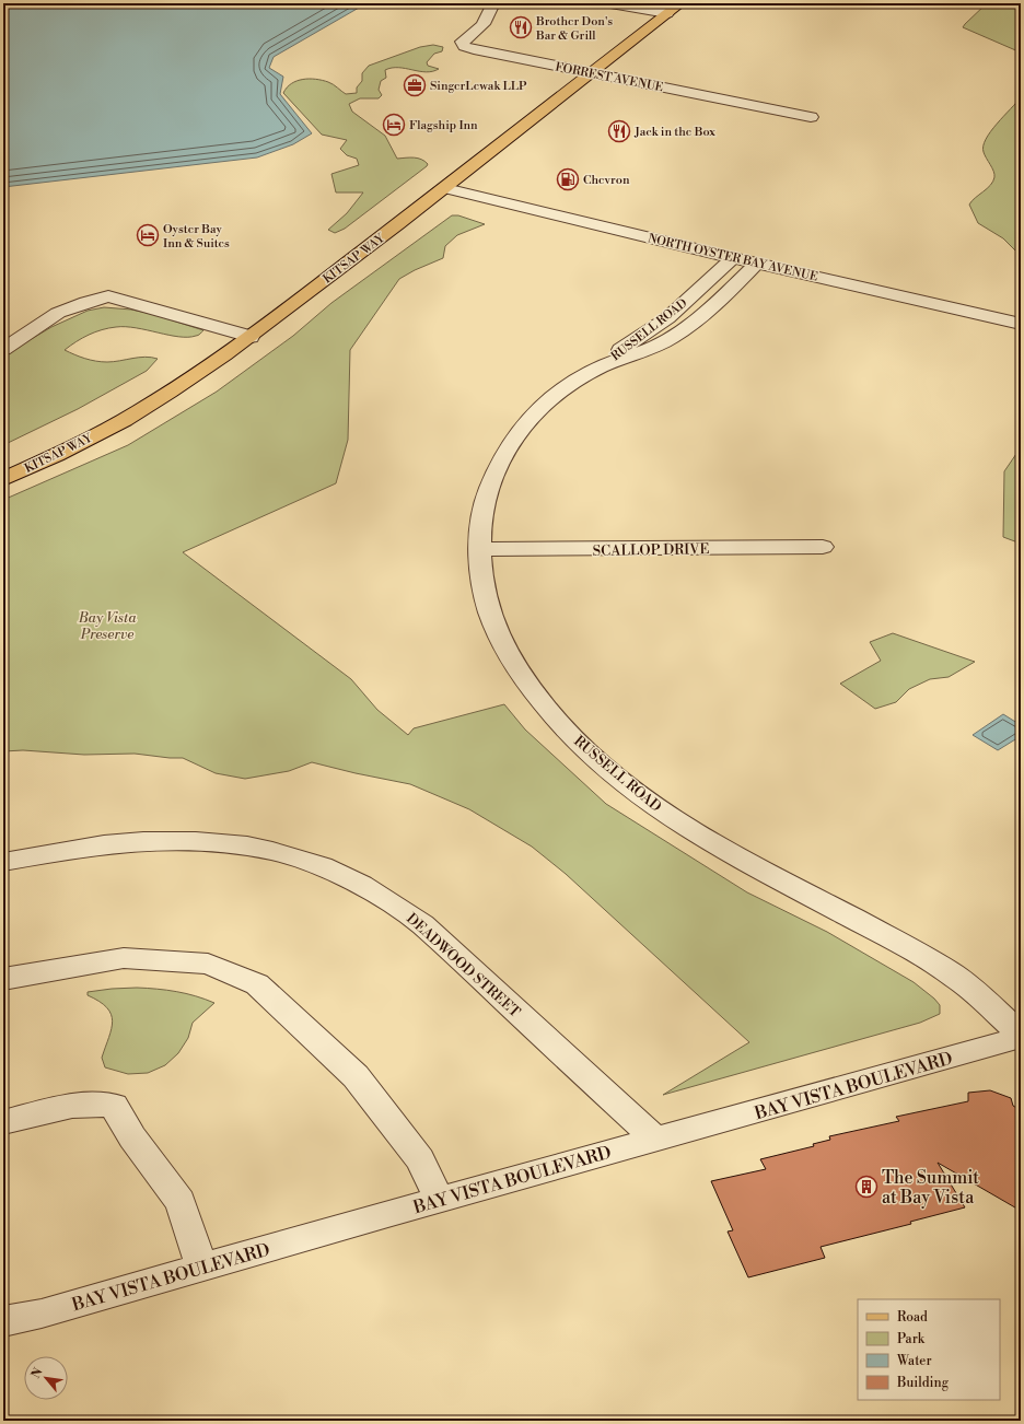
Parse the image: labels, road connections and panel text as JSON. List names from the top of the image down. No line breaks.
{"streets":{"main road":["KITSAP WAY"],"street":["FORREST AVENUE","NORTH OYSTER BAY AVENUE","RUSSELL ROAD","SCALLOP DRIVE","DEADWOOD STREET","BAY VISTA BOULEVARD"]},"crossings":[["FORREST AVENUE","KITSAP WAY"],["NORTH OYSTER BAY AVENUE","KITSAP WAY"],["NORTH OYSTER BAY AVENUE","RUSSELL ROAD"],["RUSSELL ROAD","SCALLOP DRIVE"],["RUSSELL ROAD","BAY VISTA BOULEVARD"],["DEADWOOD STREET","BAY VISTA BOULEVARD"]],"parks":["Bay Vista Preserve"],"places":{"restaurant":["Brother Don's Bar & Grill","Jack in the Box"],"office":["SingerLewak LLP"],"hotel":["Flagship Inn","Oyster Bay Inn & Suites"],"fuel station":["Chevron"],"building":["The Summit at Bay Vista"]},"legend":["Road","Park","Water","Building"],"north":"top left"}
